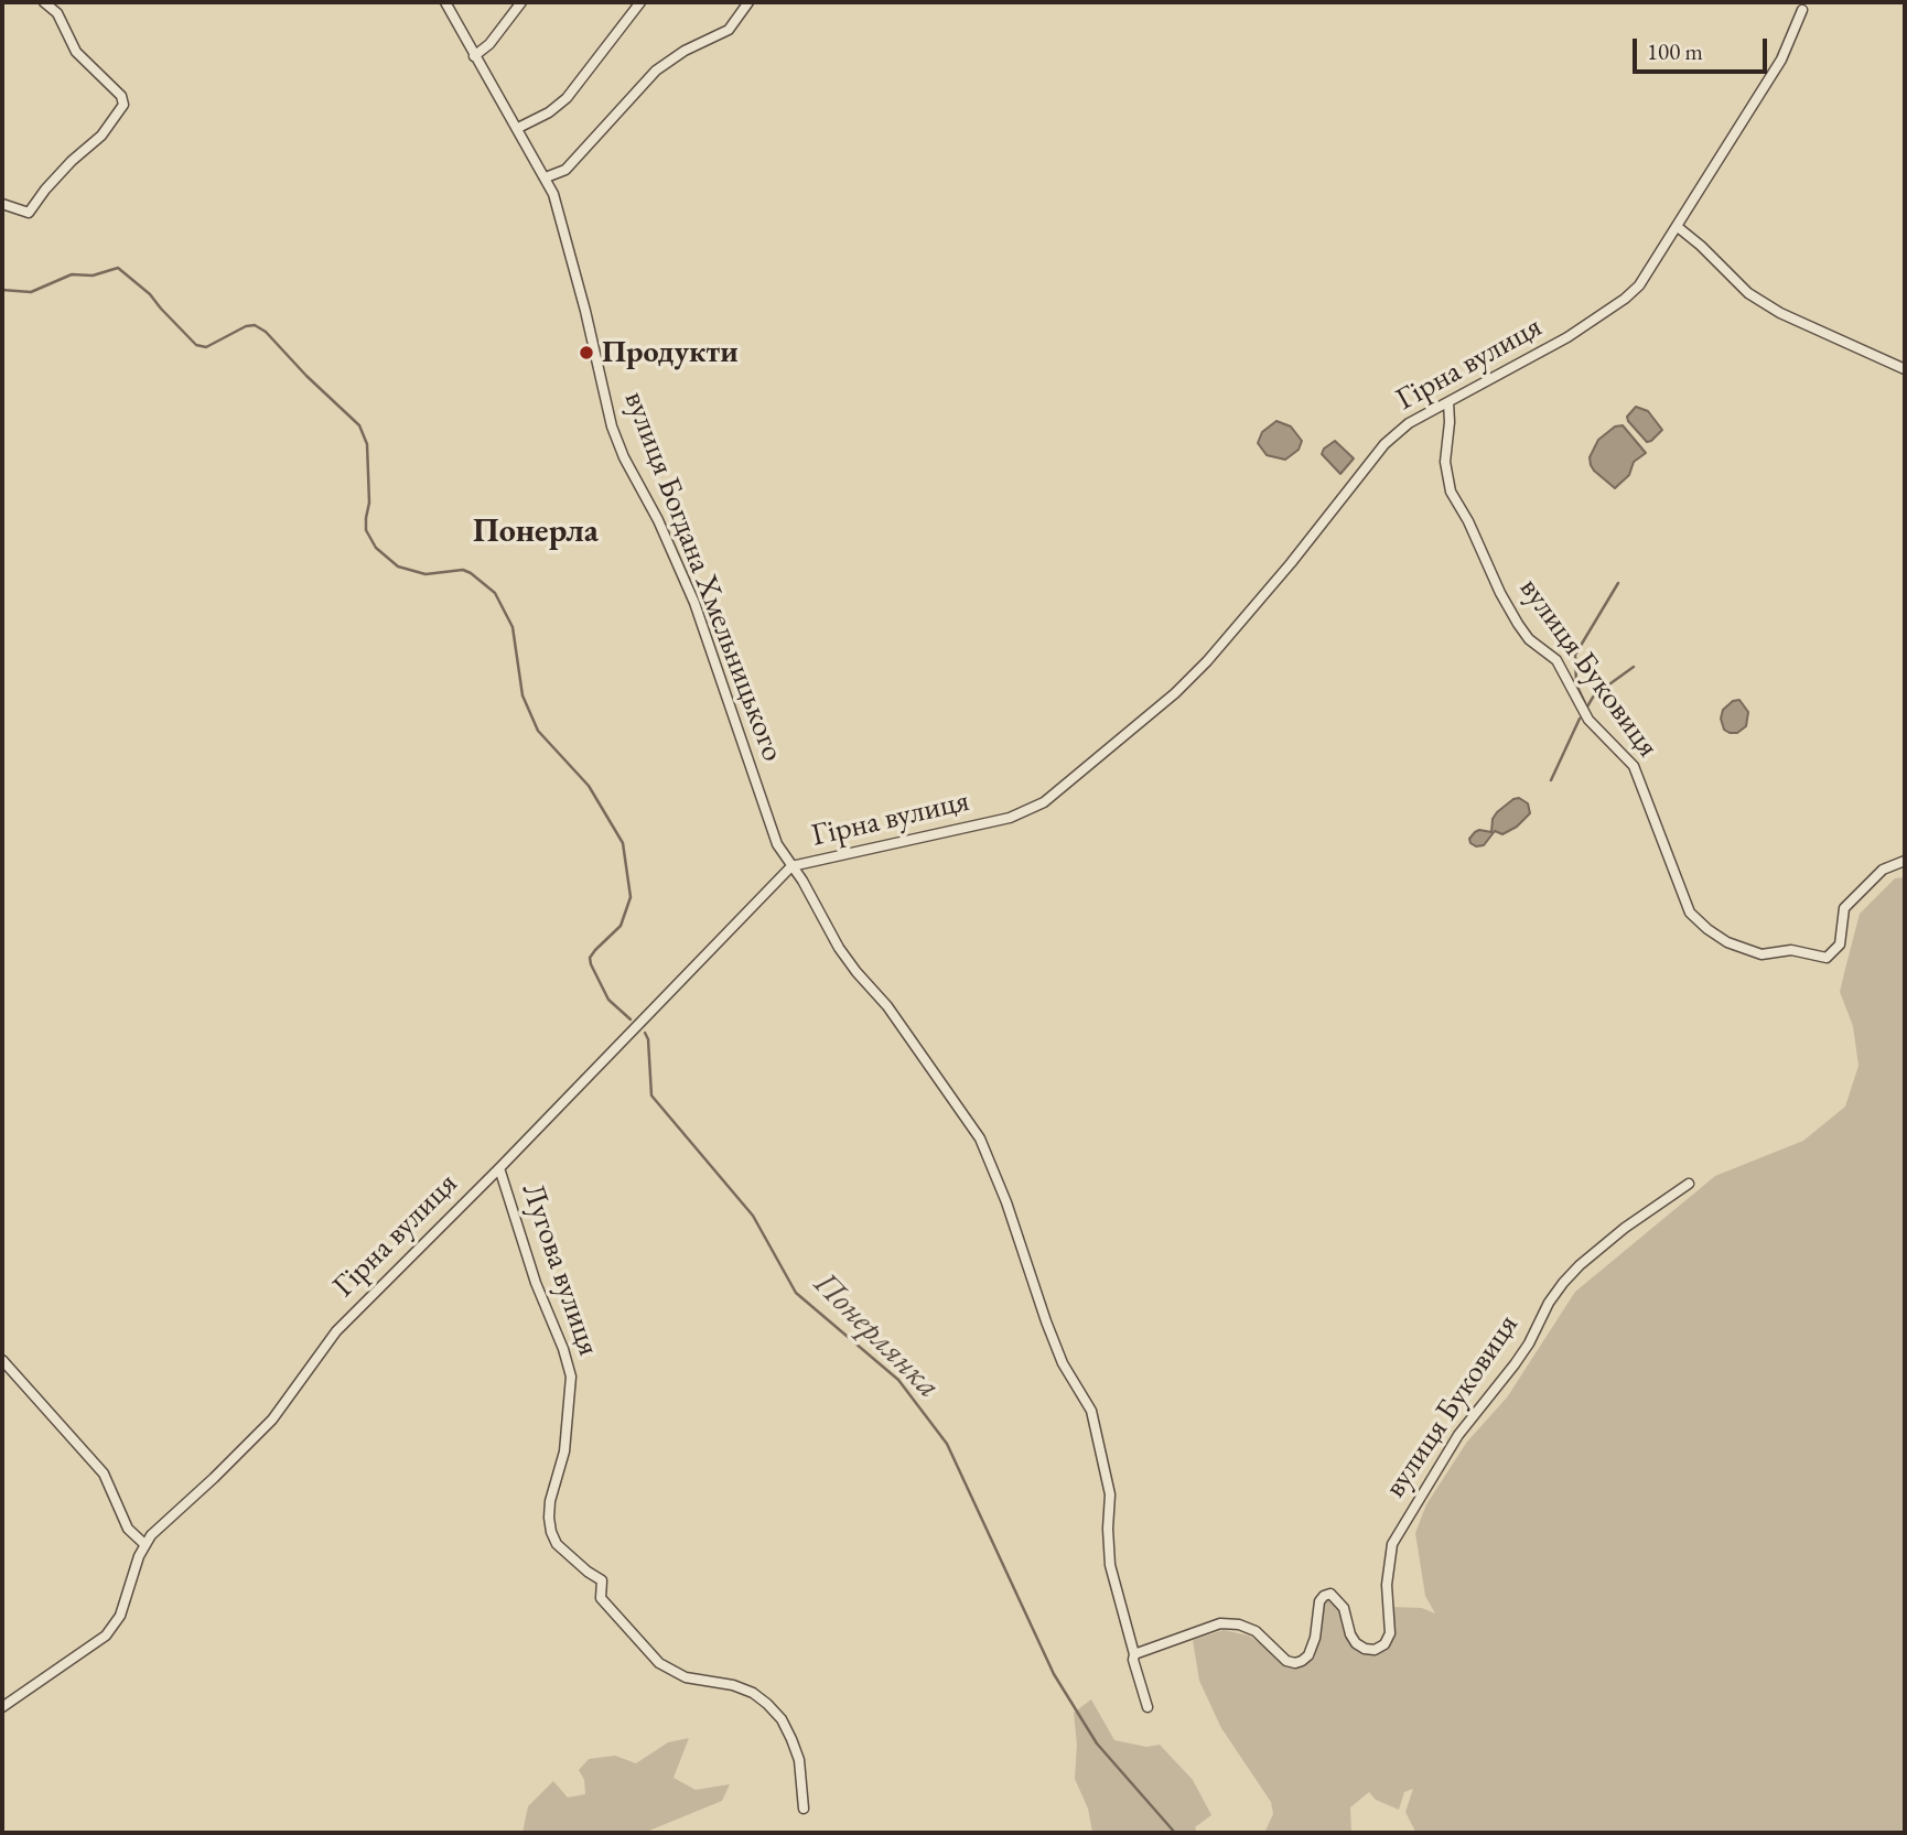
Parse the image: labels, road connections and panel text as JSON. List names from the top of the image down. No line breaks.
{"streets":{"street":["Гірна вулиця","вулиця Богдана Хмельницького","вулиця Буковиця","Лугова вулиця"]},"crossings":[["Гірна вулиця","вулиця Богдана Хмельницького"],["Гірна вулиця","вулиця Буковиця"],["Гірна вулиця","Лугова вулиця"],["вулиця Богдана Хмельницького","вулиця Буковиця"]],"districts":["Понерла"],"water":["Понерлянка"],"places":["Продукти"],"scale_bar":"100 m"}
